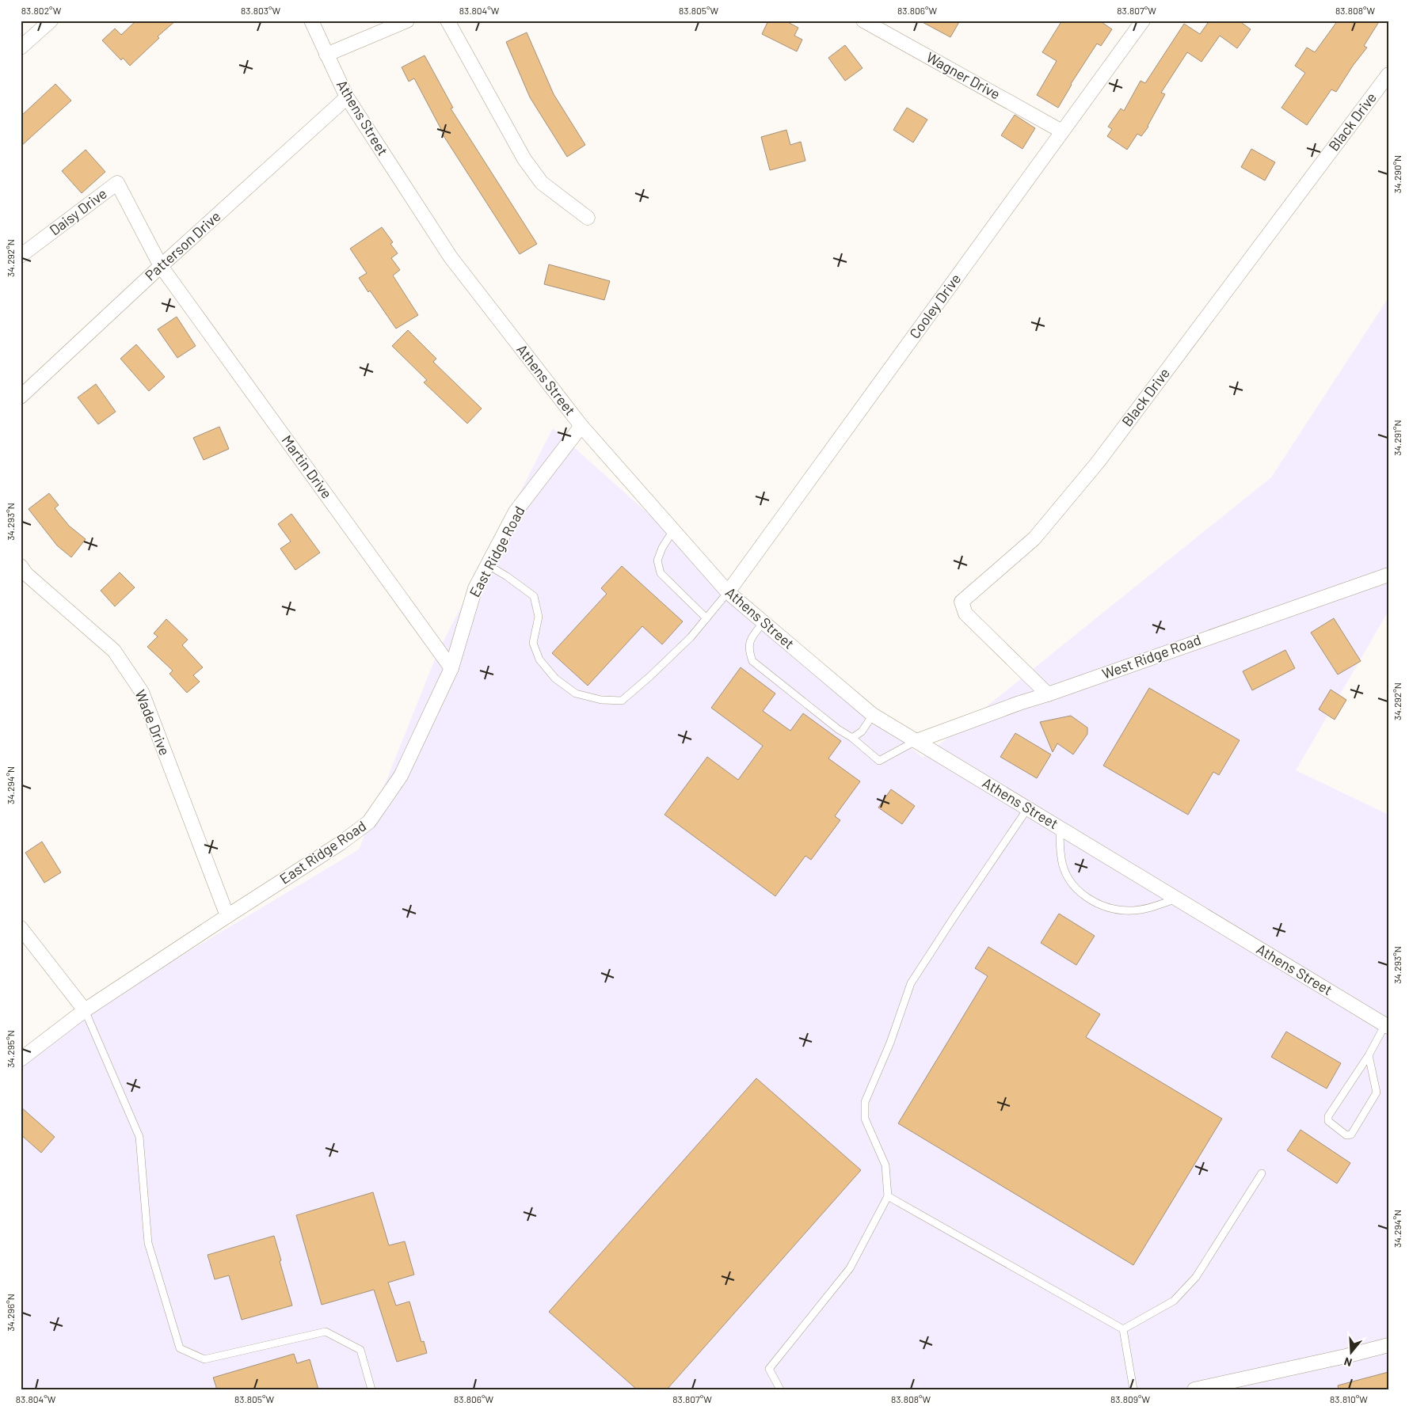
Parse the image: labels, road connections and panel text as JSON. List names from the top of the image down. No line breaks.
{"streets":{"street":["Wagner Drive","Athens Street","Black Drive","Daisy Drive","Patterson Drive","Cooley Drive","Martin Drive","East Ridge Road","West Ridge Road","Wade Drive"]},"crossings":[["Wagner Drive","Cooley Drive"],["Athens Street","Patterson Drive"],["Athens Street","Cooley Drive"],["Athens Street","East Ridge Road"],["Athens Street","West Ridge Road"],["Black Drive","West Ridge Road"],["Daisy Drive","Patterson Drive"],["Daisy Drive","Martin Drive"],["Patterson Drive","Martin Drive"],["Martin Drive","East Ridge Road"],["East Ridge Road","Wade Drive"]],"north":"bottom","coordinates":["83.802°W","83.803°W","83.804°W","83.805°W","83.806°W","83.807°W","83.808°W","34.290°N","34.292°N","34.291°N","34.293°N","34.294°N","34.295°N","34.296°N","83.809°W","83.810°W"]}
